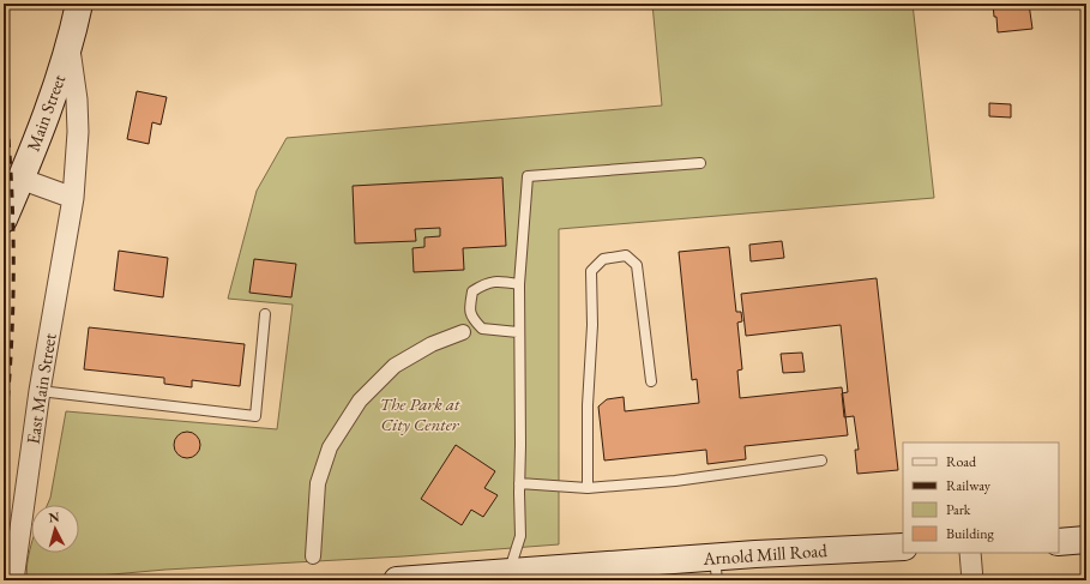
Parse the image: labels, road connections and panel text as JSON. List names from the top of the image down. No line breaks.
{"streets":{"main road":["Main Street","Arnold Mill Road"],"street":["East Main Street"]},"crossings":[["Main Street","East Main Street"]],"parks":["The Park at City Center"],"legend":["Road","Railway","Park","Building"],"north":"top"}
